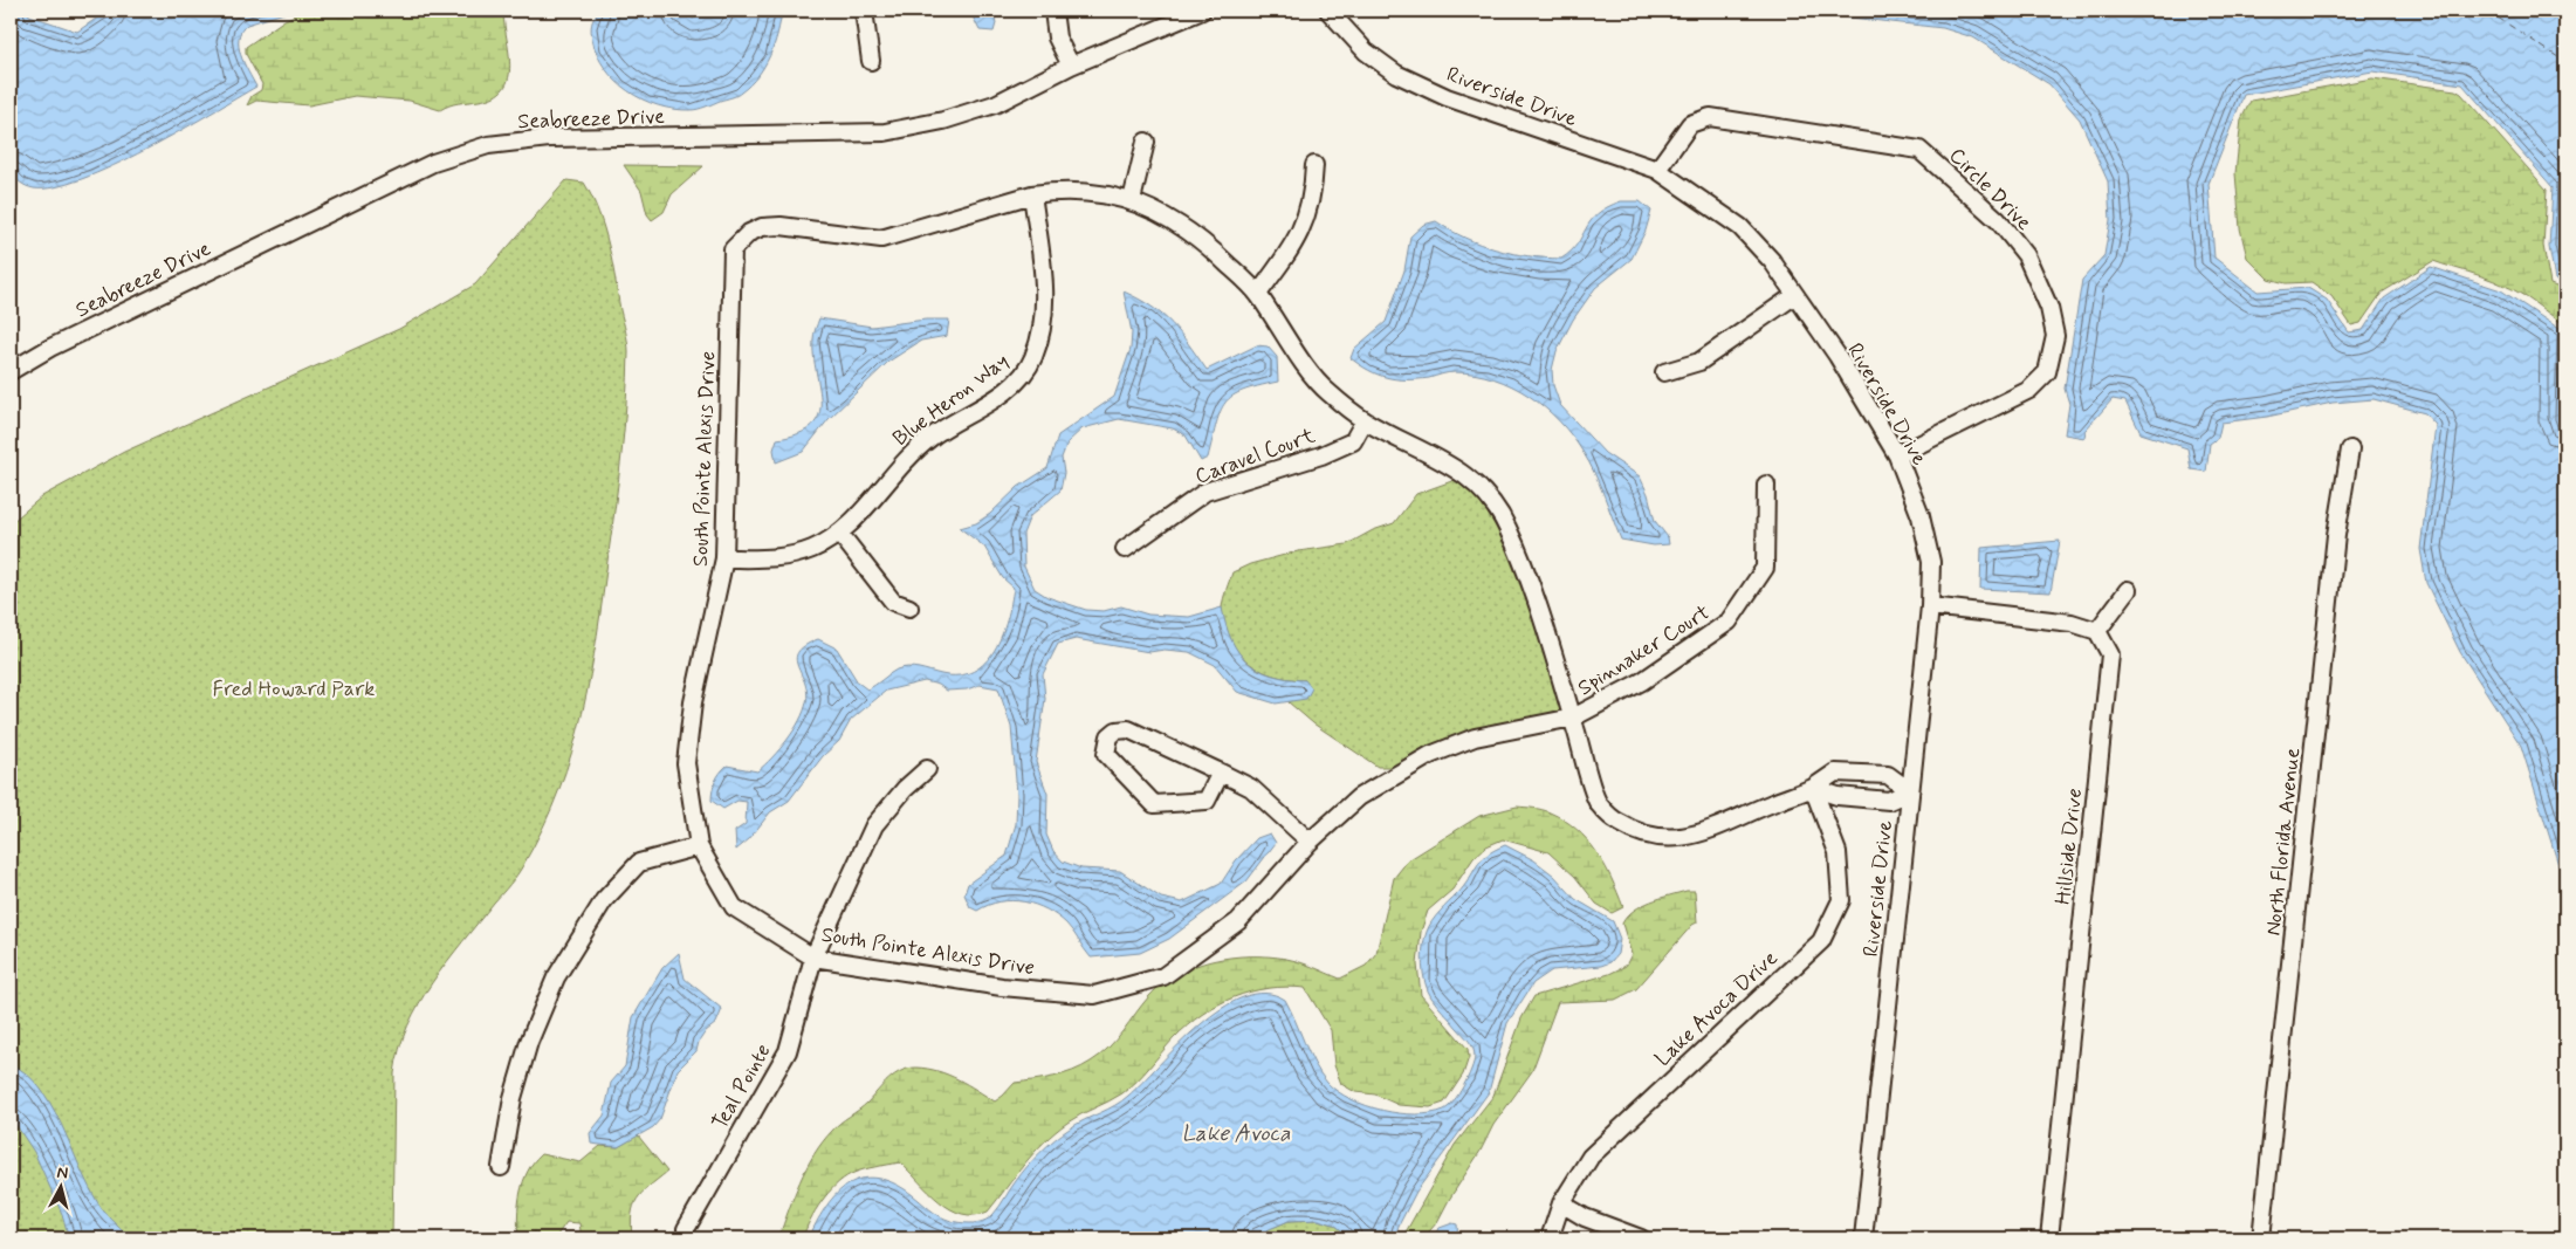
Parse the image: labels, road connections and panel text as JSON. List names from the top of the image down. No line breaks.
{"streets":{"street":["Riverside Drive","Seabreeze Drive","Circle Drive","Blue Heron Way","Caravel Court","South Pointe Alexis Drive","Spinnaker Court","North Florida Avenue","Hillside Drive","Lake Avoca Drive","Teal Pointe"]},"crossings":[["Riverside Drive","Circle Drive"],["Riverside Drive","South Pointe Alexis Drive"],["Blue Heron Way","South Pointe Alexis Drive"],["Caravel Court","South Pointe Alexis Drive"],["South Pointe Alexis Drive","Spinnaker Court"],["South Pointe Alexis Drive","Lake Avoca Drive"],["South Pointe Alexis Drive","Teal Pointe"]],"water":["Lake Avoca"],"parks":["Fred Howard Park"],"north":"top"}
